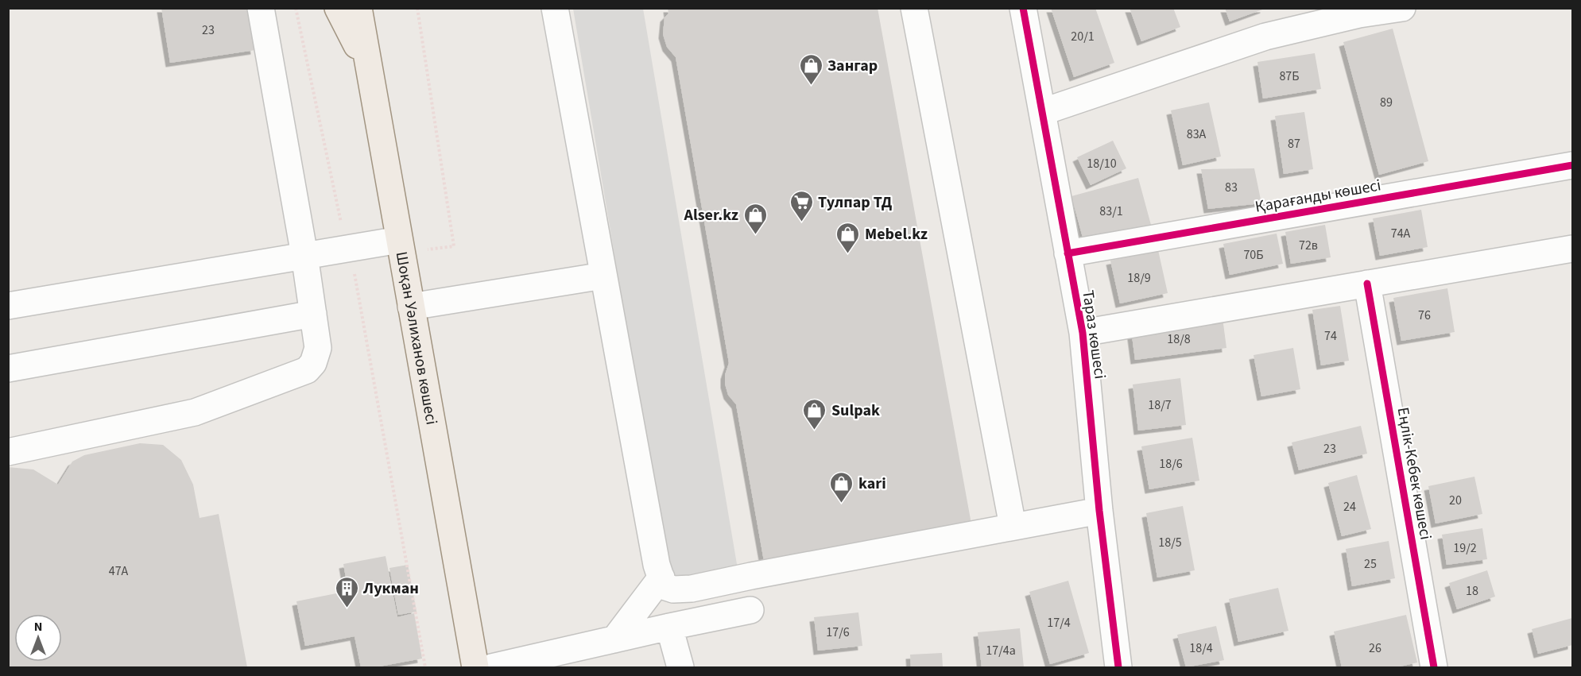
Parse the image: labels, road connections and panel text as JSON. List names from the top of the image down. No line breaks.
{"streets":{"main road":["Шоқан Уәлиханов көшесі"],"street":["Қарағанды көшесі","Тараз көшесі","Еңлік-Кебек көшесі"]},"crossings":[["Қарағанды көшесі","Тараз көшесі"]],"places":{"shop":["Зангар","Alser.kz","Mebel.kz","Sulpak","kari"],"supermarket":["Тулпар ТД"],"building":["Лукман"]},"house_numbers":["23","20/1","87Б","89","83А","87","18/10","83","83/1","74А","72в","70Б","18/9","76","74","18/8","18/7","23","18/6","20","24","18/5","19/2","25","47А","18","17/4","17/6","18/4","26","17/4а"],"north":"top"}
